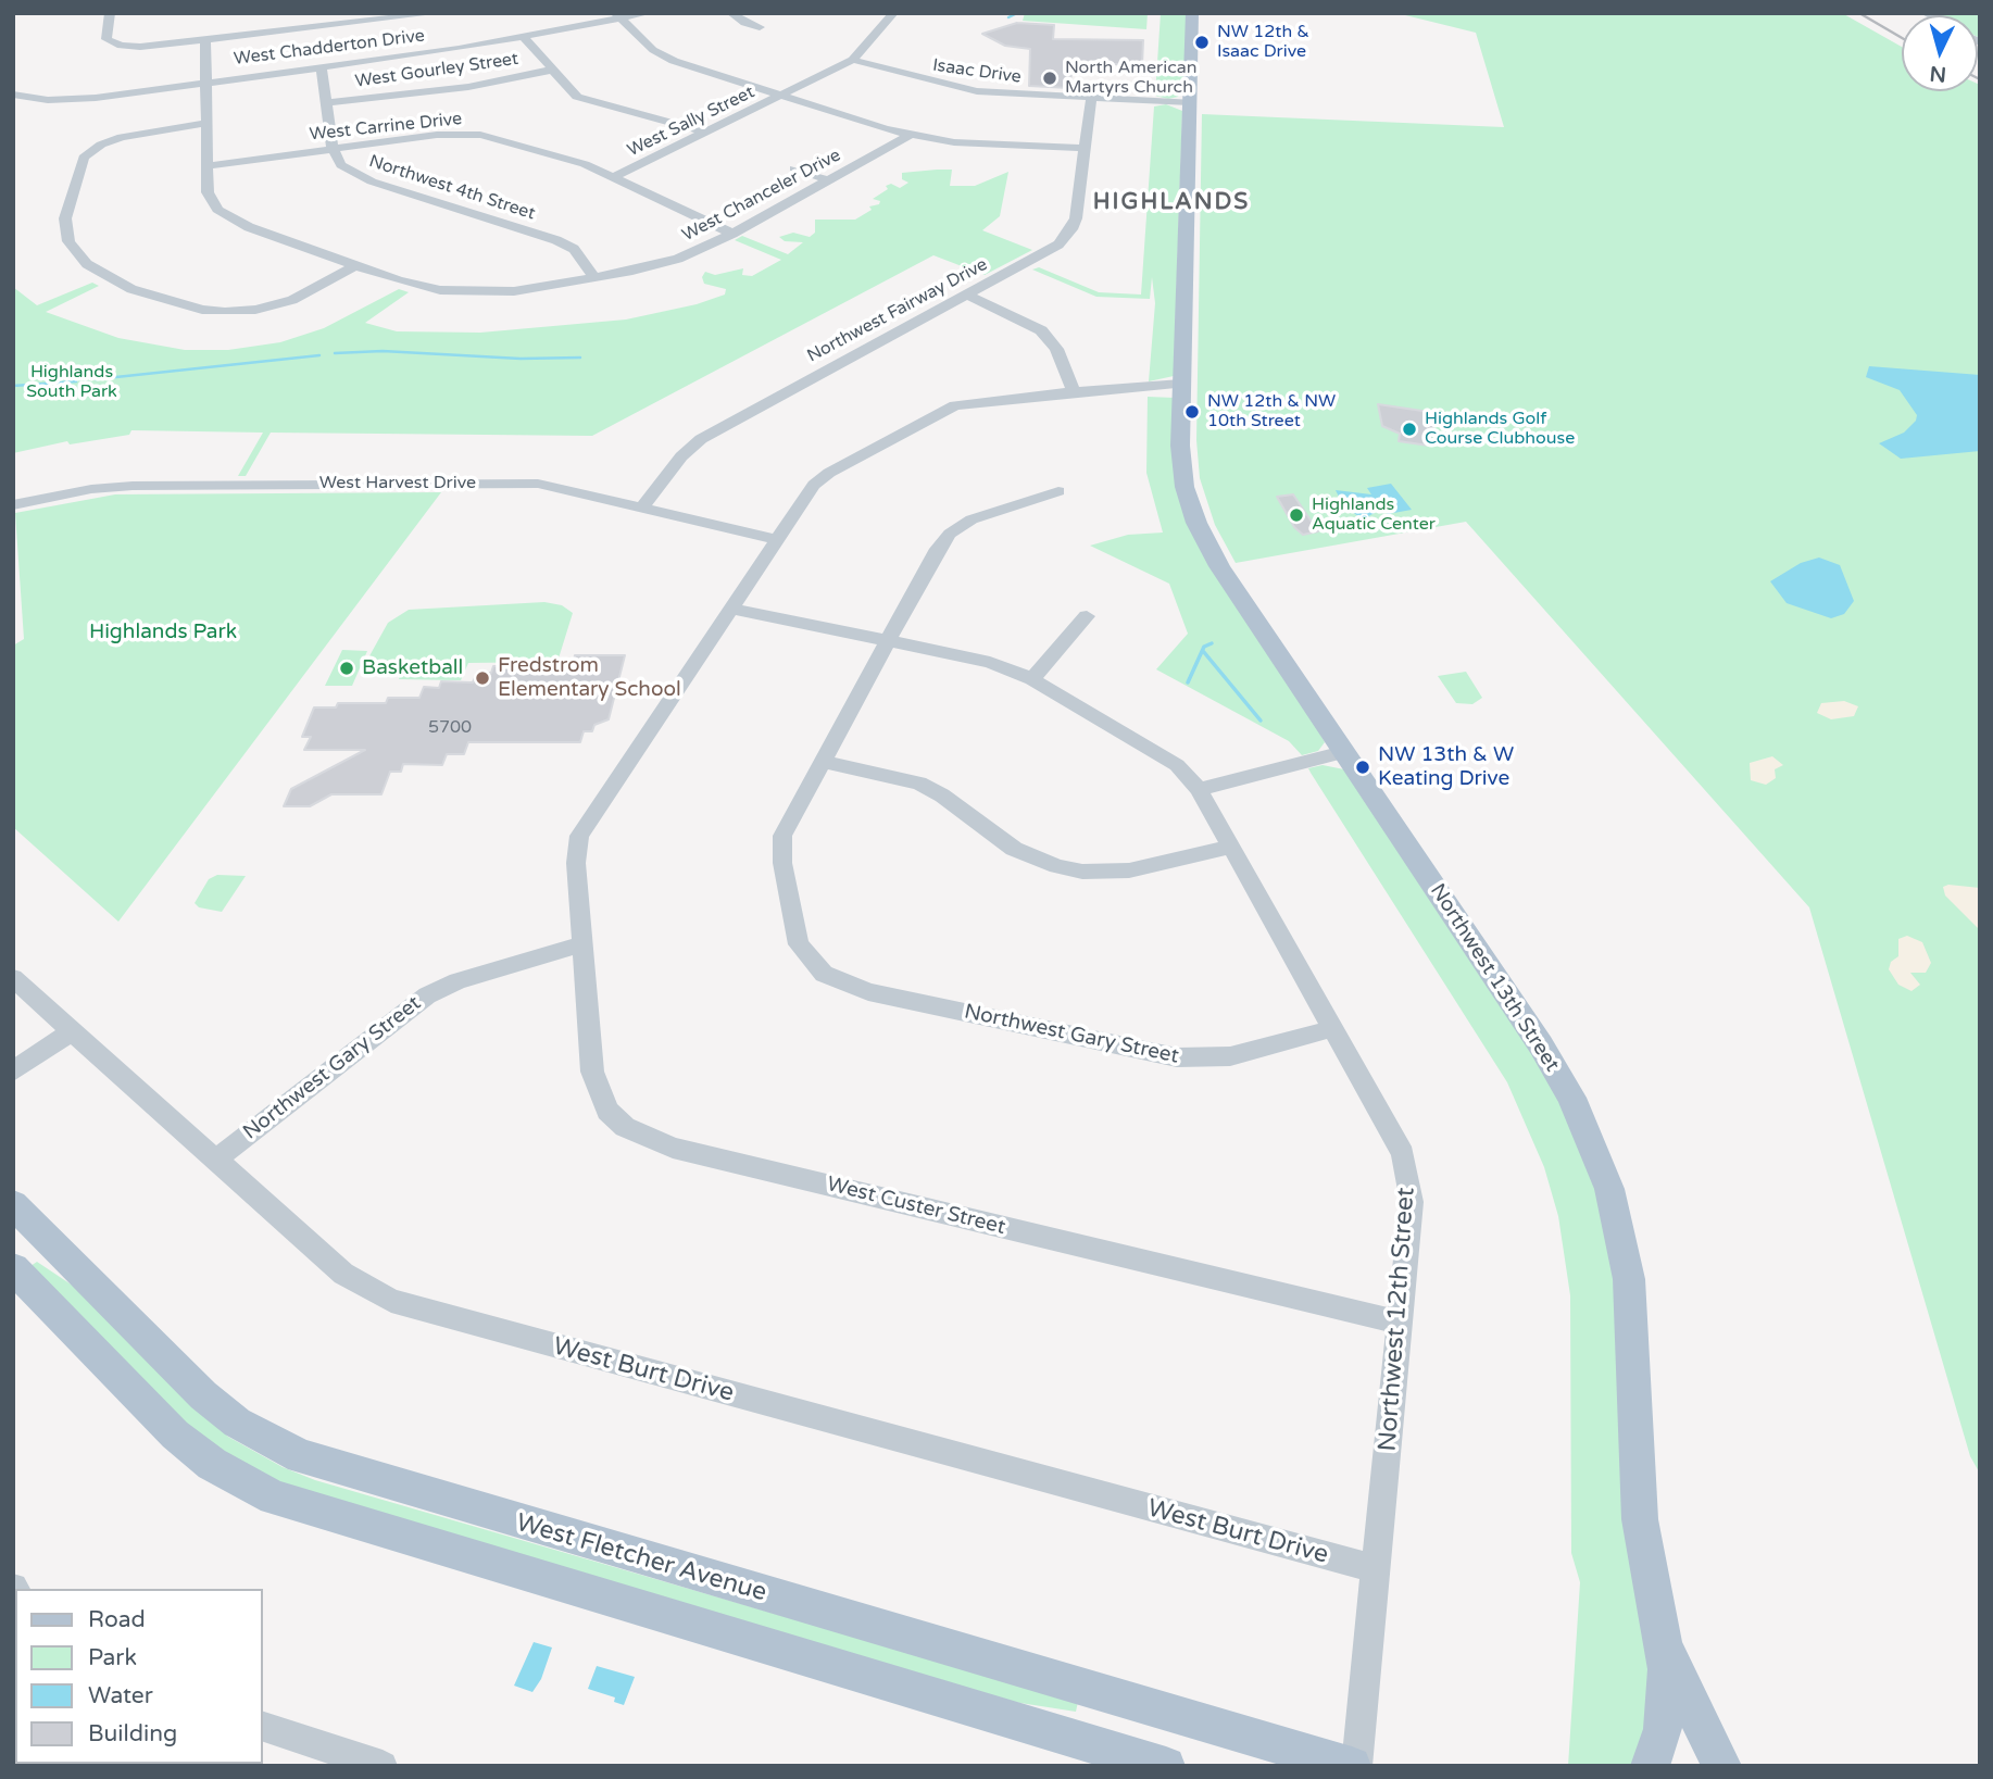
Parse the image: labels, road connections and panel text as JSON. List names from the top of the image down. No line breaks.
{"streets":{"main road":["Northwest 13th Street","West Fletcher Avenue"],"street":["West Chadderton Drive","West Gourley Street","Isaac Drive","West Sally Street","West Carrine Drive","Northwest 4th Street","West Chanceler Drive","Northwest Fairway Drive","West Harvest Drive","Northwest Gary Street","West Custer Street","Northwest 12th Street","West Burt Drive"]},"crossings":[["West Chadderton Drive","West Chanceler Drive"],["Isaac Drive","West Sally Street"],["Isaac Drive","Northwest Fairway Drive"],["West Sally Street","West Carrine Drive"],["West Carrine Drive","Northwest 4th Street"],["West Carrine Drive","West Chanceler Drive"],["Northwest 4th Street","West Chanceler Drive"],["Northwest Fairway Drive","West Harvest Drive"],["West Harvest Drive","West Custer Street"],["Northwest 13th Street","West Custer Street"],["Northwest Gary Street","West Custer Street"],["Northwest Gary Street","Northwest 12th Street"],["Northwest Gary Street","West Burt Drive"],["West Custer Street","Northwest 12th Street"],["Northwest 12th Street","West Burt Drive"],["Northwest 12th Street","West Fletcher Avenue"]],"districts":["HIGHLANDS"],"parks":["Highlands South Park","Highlands Park"],"places":["NW 12th & Isaac Drive","North American Martyrs Church","NW 12th & NW 10th Street","Highlands Golf Course Clubhouse","Highlands Aquatic Center","Basketball","Fredstrom Elementary School","NW 13th & W Keating Drive"],"house_numbers":["5700"],"legend":["Road","Park","Water","Building"],"north":"bottom"}
